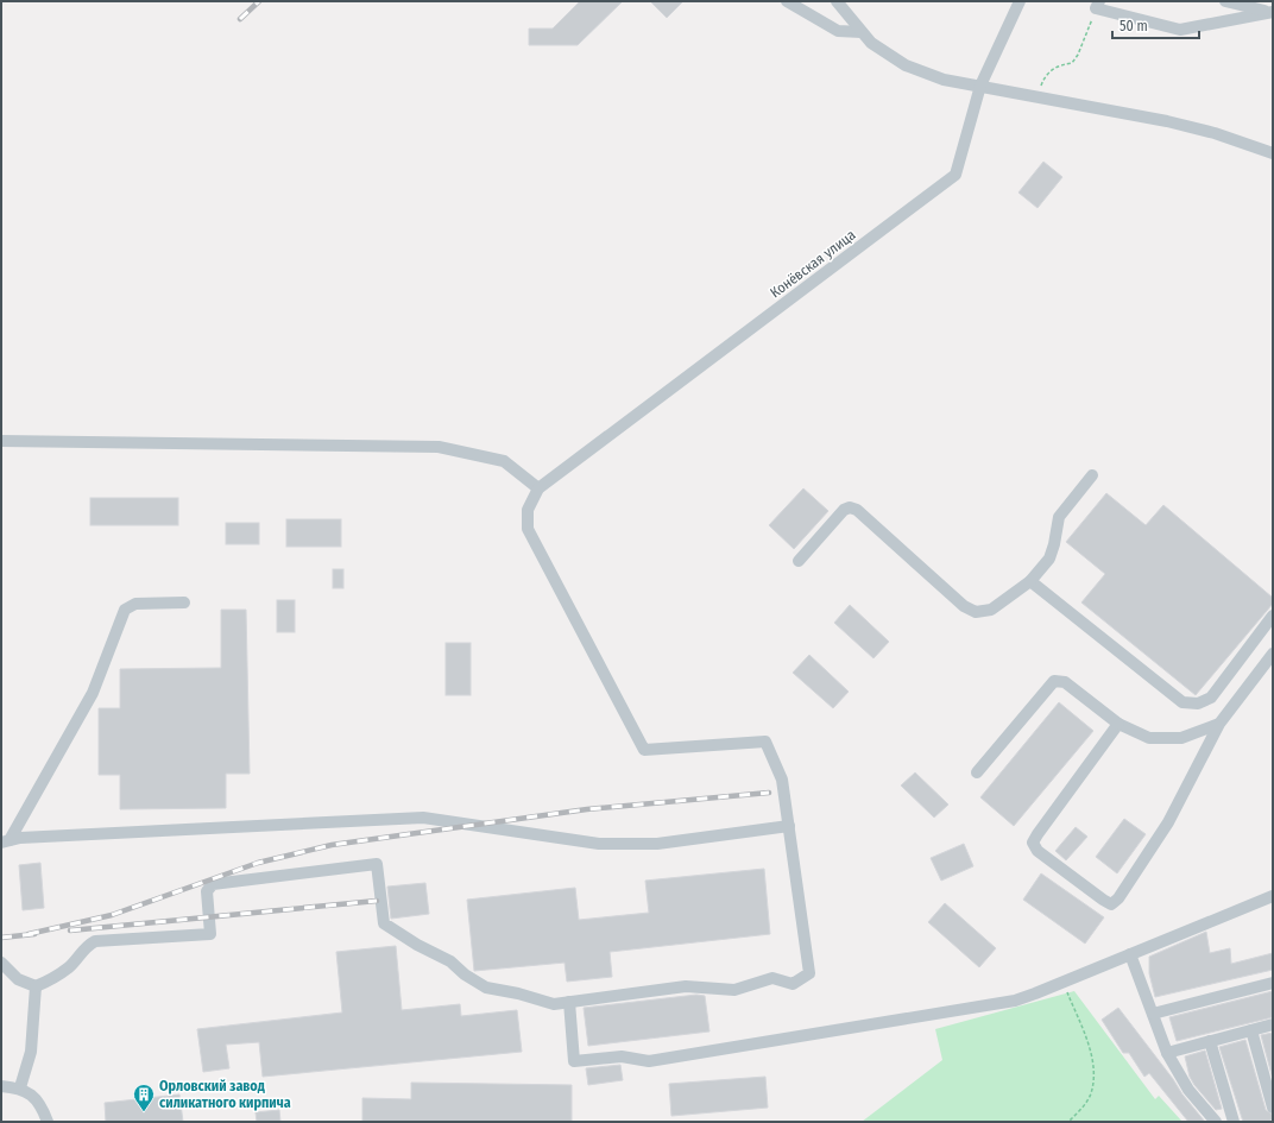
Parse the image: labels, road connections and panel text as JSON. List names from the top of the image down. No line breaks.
{"streets":{"street":["Конёвская улица"]},"places":{"building":["Орловский завод силикатного кирпича"]},"scale_bar":"50 m"}
